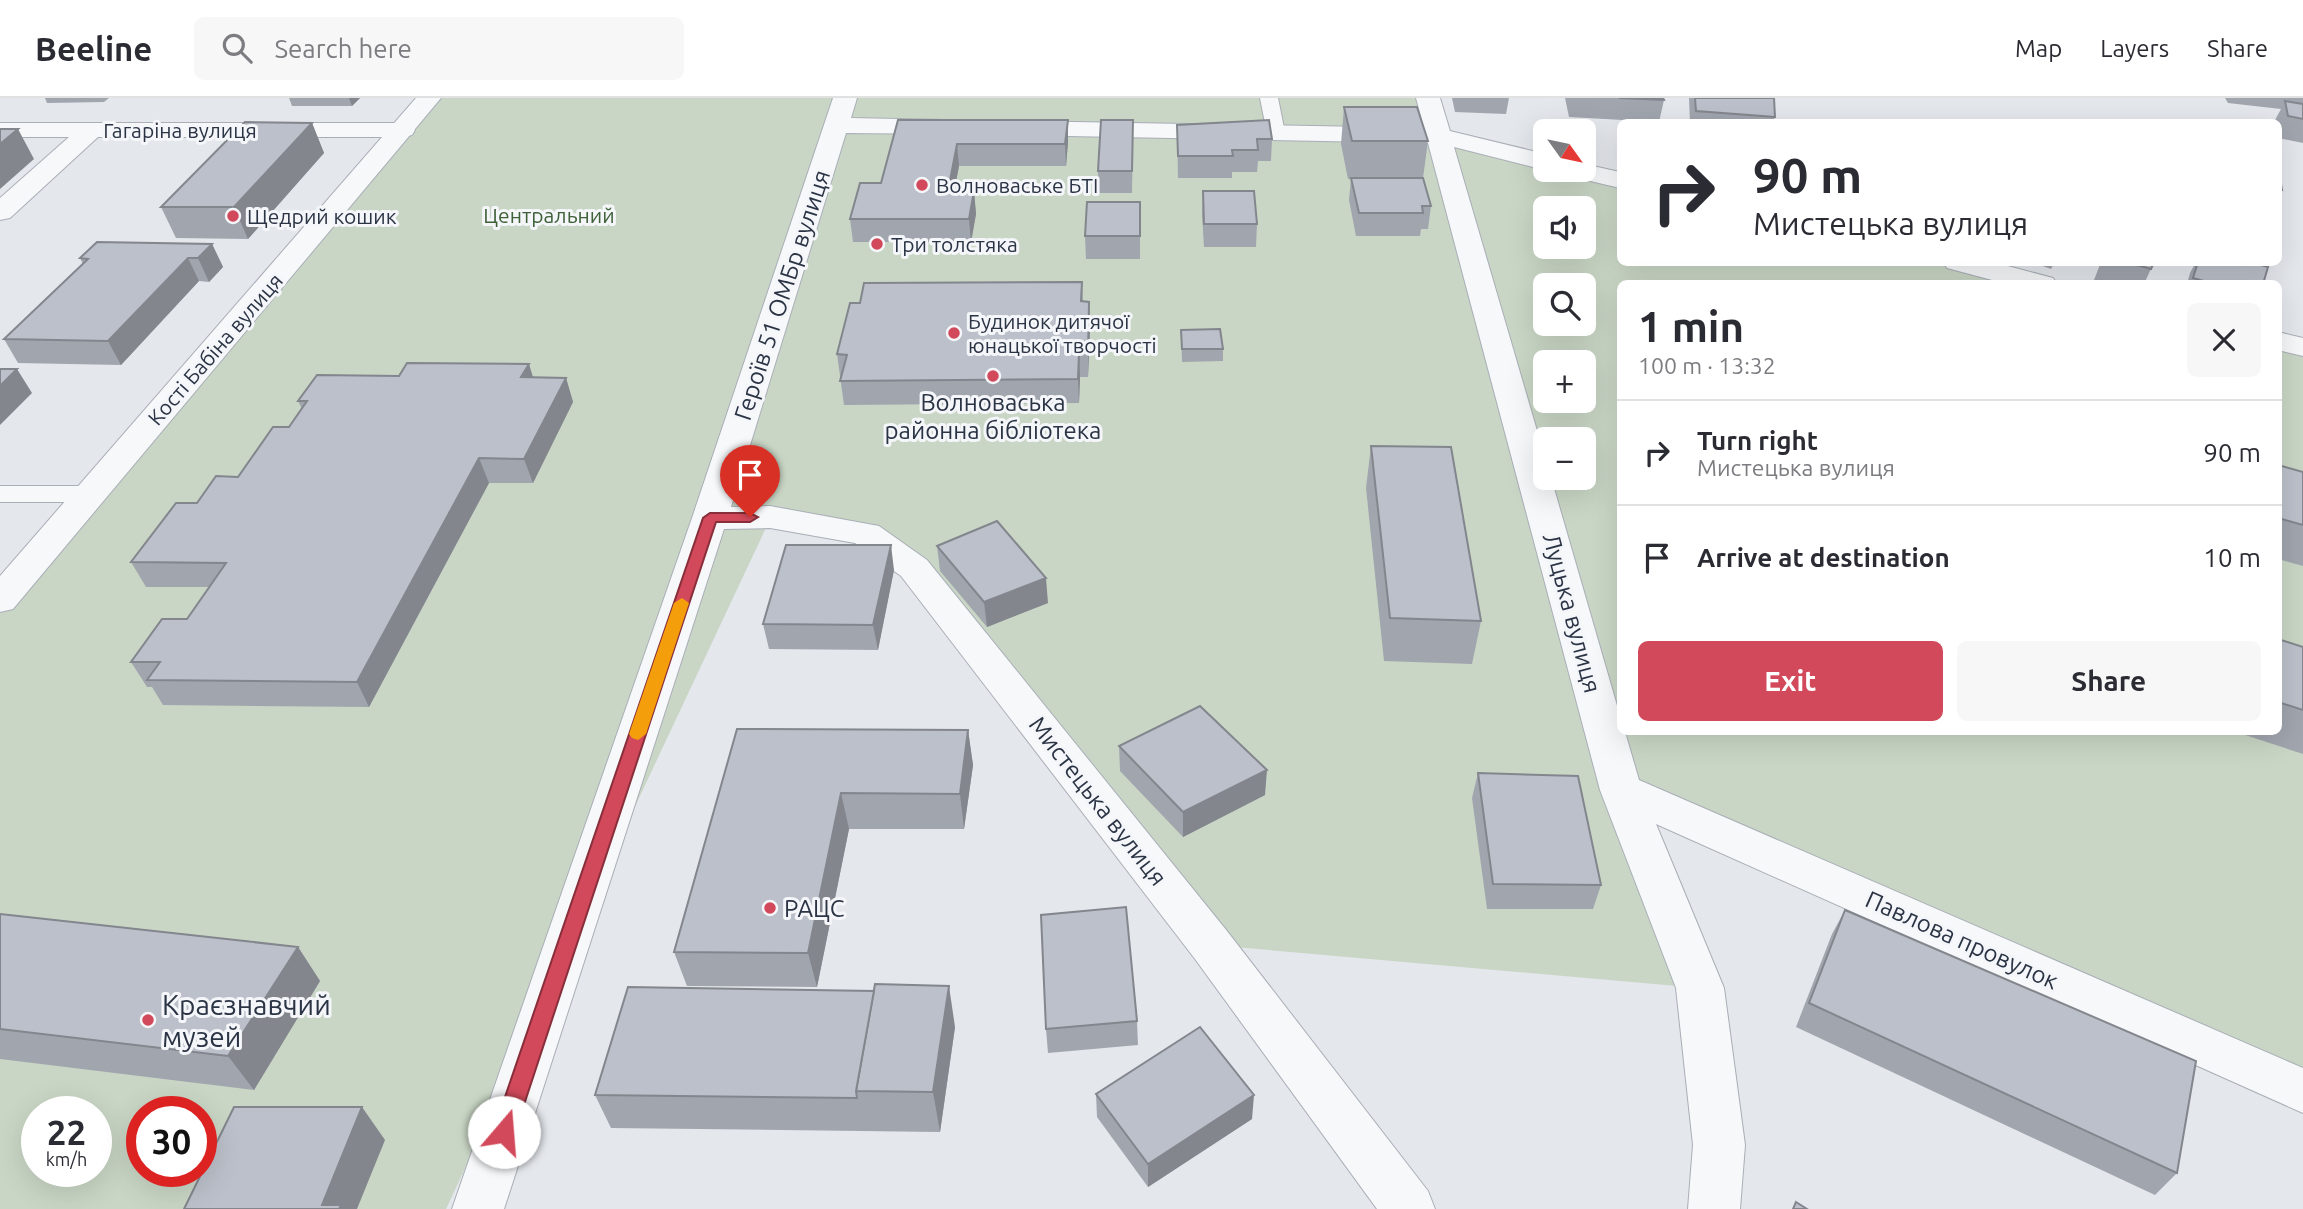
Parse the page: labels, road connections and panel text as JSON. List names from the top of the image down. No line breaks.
{"streets":{"street":["Гагаріна вулиця","Героїв 51 ОМБр вулиця","Кості Бабіна вулиця","Луцька вулиця","Мистецька вулиця","Павлова провулок"]},"crossings":[["Гагаріна вулиця","Кості Бабіна вулиця"],["Героїв 51 ОМБр вулиця","Мистецька вулиця"],["Луцька вулиця","Павлова провулок"]],"parks":["Центральний"],"places":["Волноваське БТІ","Щедрий кошик","Три толстяка","Будинок дитячої юнацької творчості","Волноваська районна бібліотека","РАЦС","Краєзнавчий музей"],"north":"bottom right","page":{"header":"Beeline","search":"Search here","nav":["Map","Layers","Share"],"map_buttons":["+","−"],"turn":["90 m","Мистецька вулиця"],"heading":["1 min","100 m · 13:32"],"list":[{"name":"Turn right","note":"Мистецька вулиця","value":"90 m"},{"name":"Arrive at destination","value":"10 m"}],"buttons":["Exit","Share"],"speed":"22 km/h","limit":"30"}}
